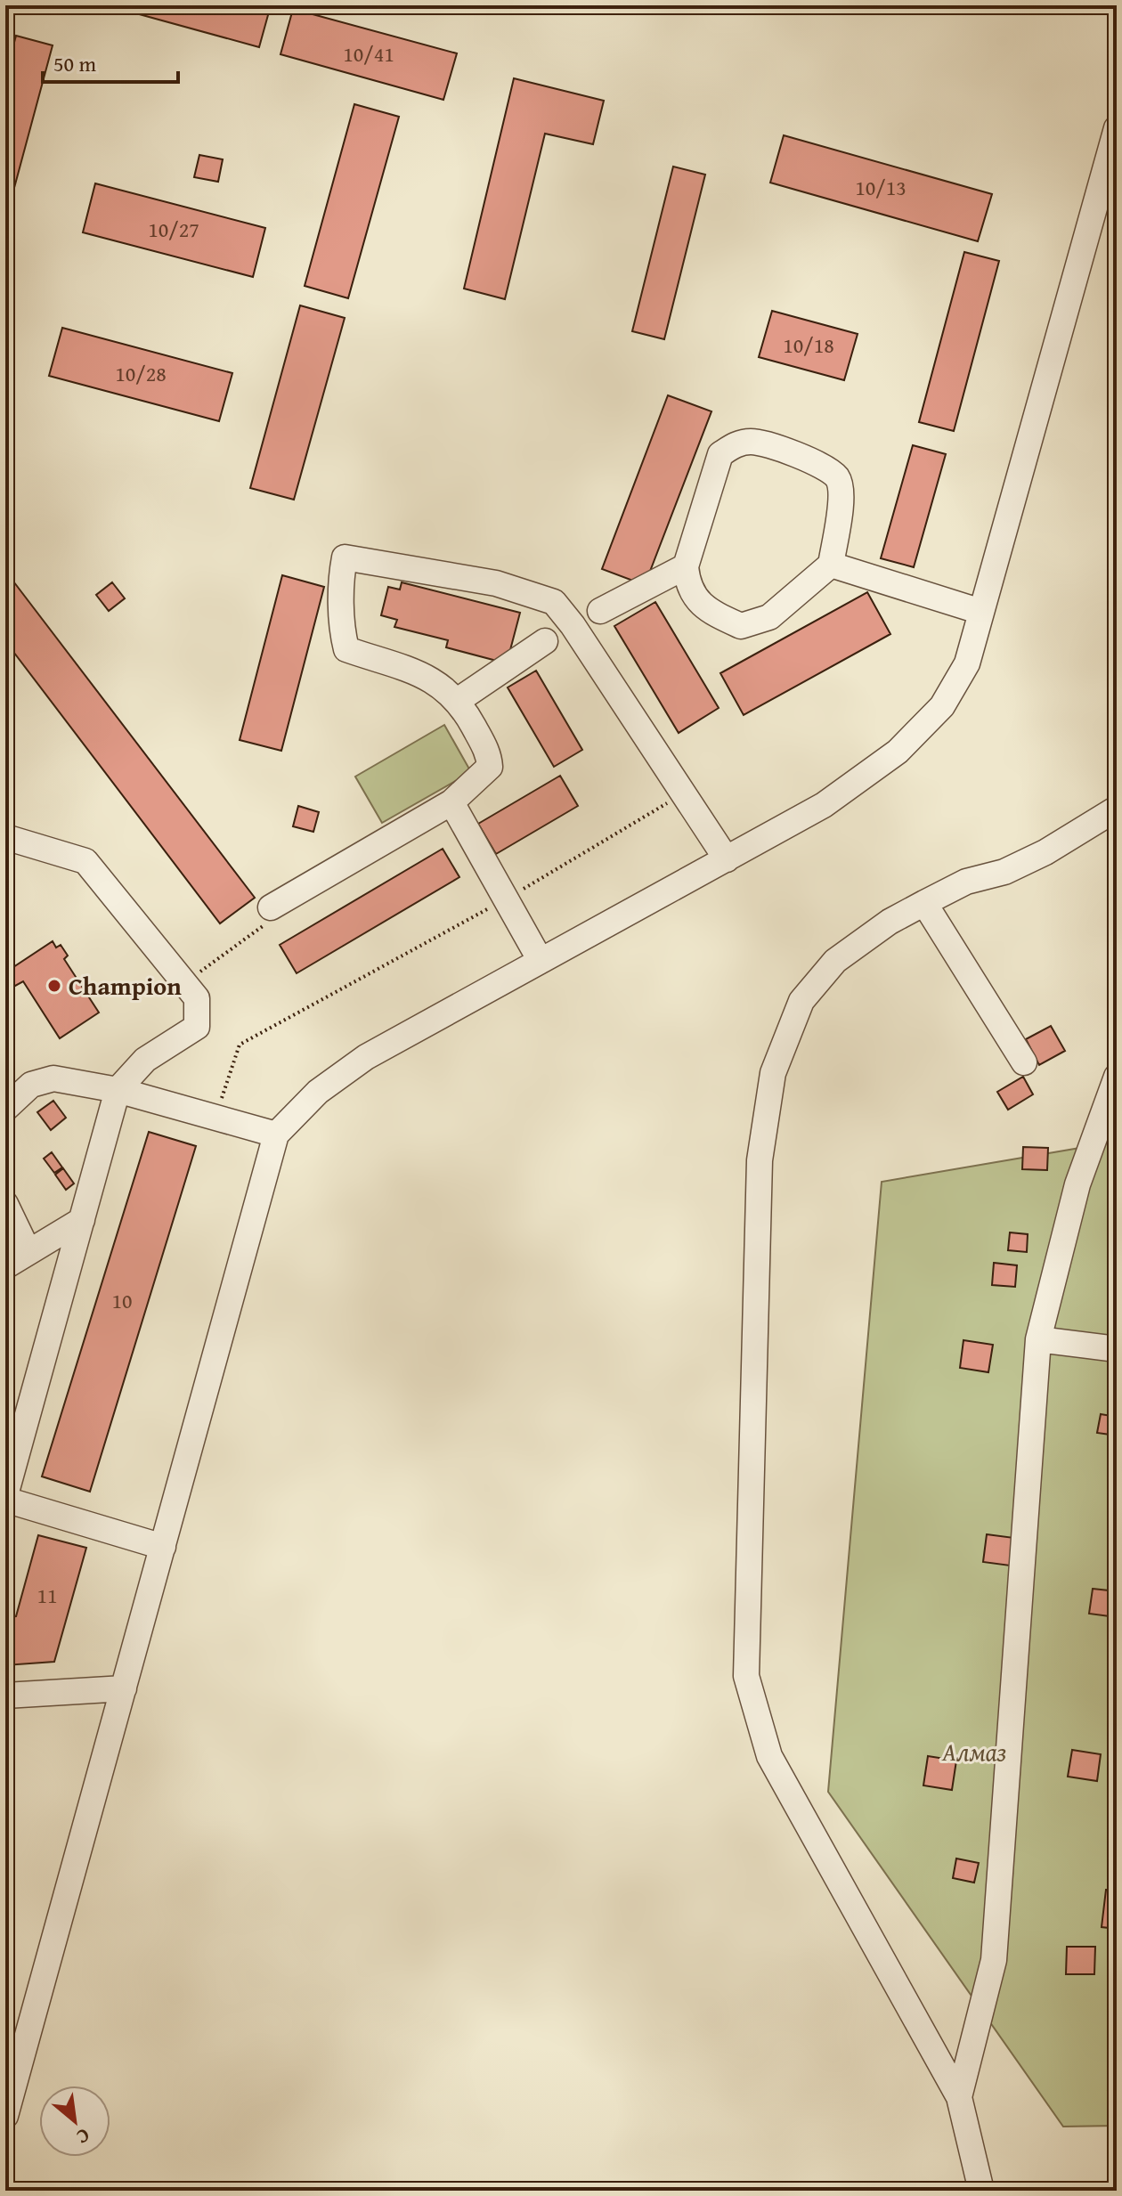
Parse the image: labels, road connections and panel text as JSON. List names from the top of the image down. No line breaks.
{"parks":["Алмаз"],"places":["Champion"],"house_numbers":["10/41","10/13","10/27","10/18","10/28","10","11"],"scale_bar":"50 m","north":"bottom right"}
